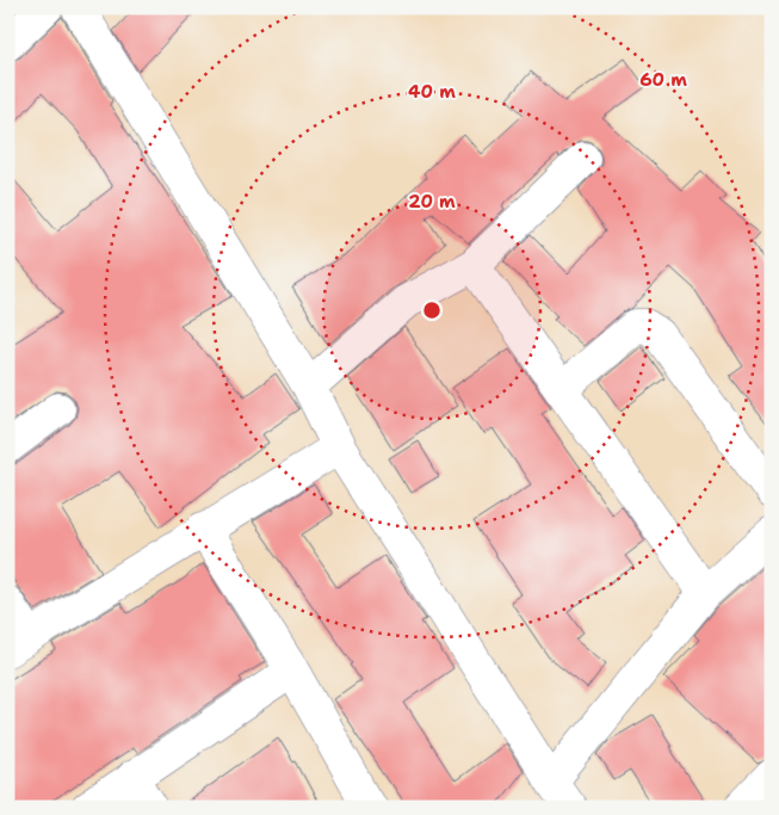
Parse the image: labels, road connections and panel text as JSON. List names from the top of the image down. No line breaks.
{"rings":["60 m","40 m","20 m"]}
